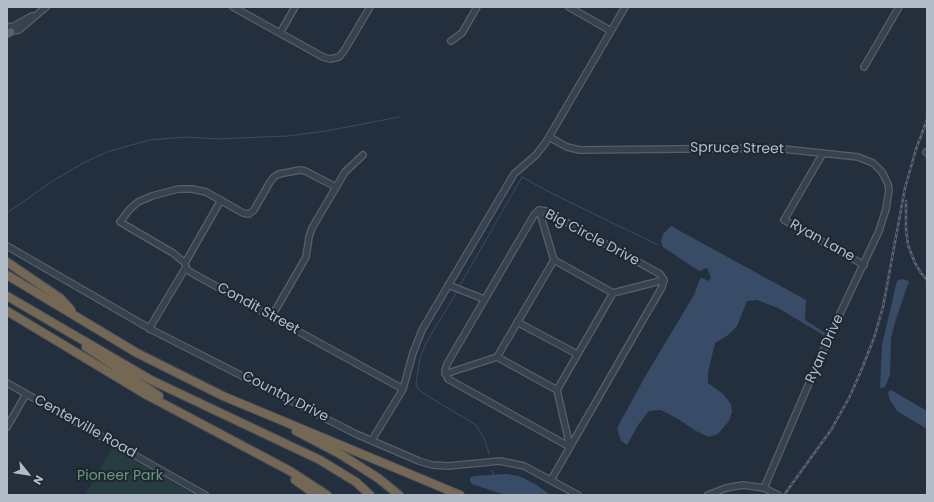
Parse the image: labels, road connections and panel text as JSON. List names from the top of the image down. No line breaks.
{"streets":{"street":["Spruce Street","Big Circle Drive","Ryan Lane","Condit Street","Ryan Drive","Country Drive","Centerville Road"]},"crossings":[["Spruce Street","Ryan Lane"],["Spruce Street","Ryan Drive"],["Ryan Lane","Ryan Drive"]],"parks":["Pioneer Park"],"north":"bottom right"}
